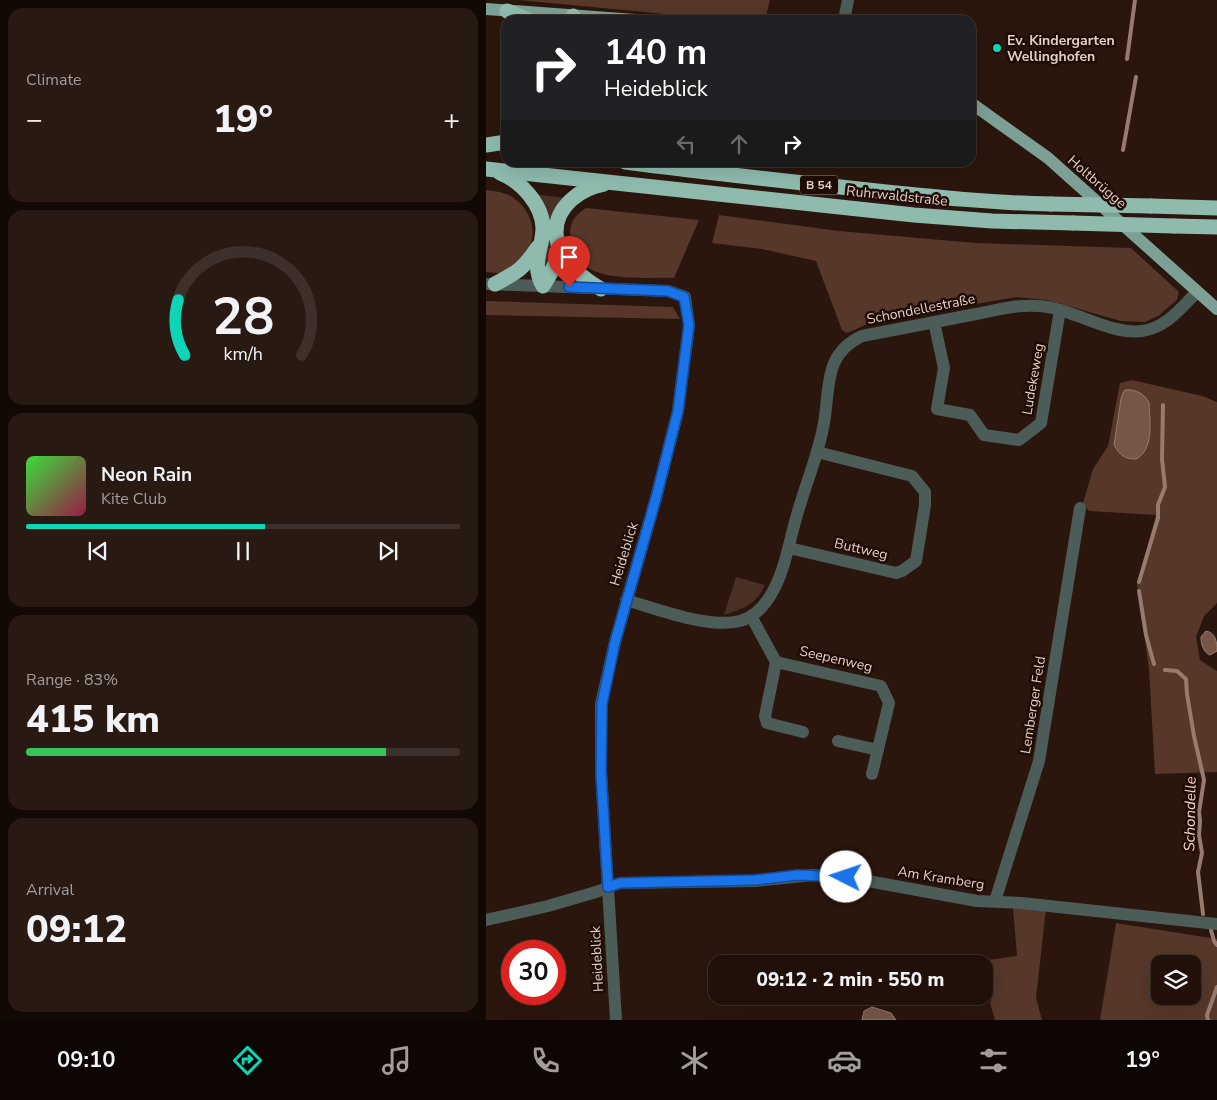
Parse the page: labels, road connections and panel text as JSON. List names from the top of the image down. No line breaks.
{"streets":{"highway":["B 54","Ruhrwaldstraße"],"main road":["Holtbrügge"],"street":["Schondellestraße","Ludekeweg","Buttweg","Heideblick","Seepenweg","Lemberger Feld","Am Kramberg"]},"crossings":[["Holtbrügge","Schondellestraße"],["Schondellestraße","Ludekeweg"],["Schondellestraße","Buttweg"],["Heideblick","Am Kramberg"],["Lemberger Feld","Am Kramberg"]],"water":["Schondelle"],"places":["Ev. Kindergarten Wellinghofen"],"page":{"tile":["Climate",["Range · 83%","415 km"],["Arrival","09:12"]],"turn":["140 m","Heideblick"],"heat":["−","19°","+"],"song":["Neon Rain","Kite Club"],"limit":"30","trip":"09:12 · 2 min · 550 m","tabs":["09:10","19°"],"gauge":["28","km/h"]}}
